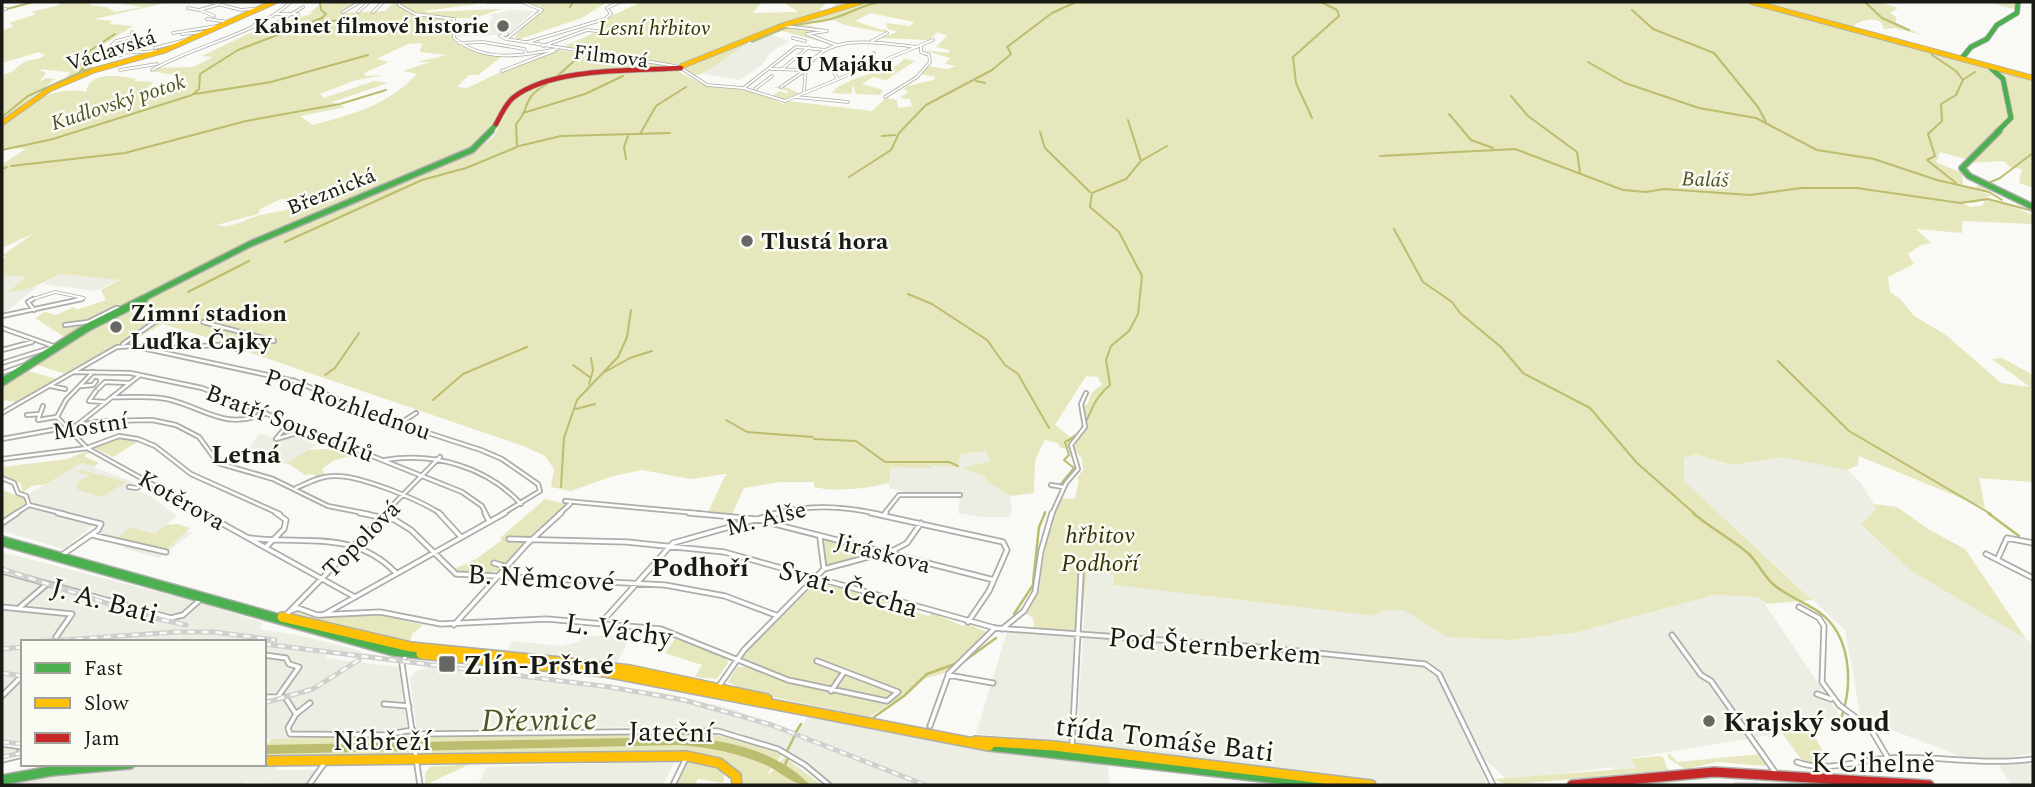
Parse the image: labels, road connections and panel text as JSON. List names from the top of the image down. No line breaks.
{"streets":{"main road":["Václavská","Březnická","třída Tomáše Bati","Nábřeží"],"street":["Filmová","Pod Rozhlednou","Bratří Sousedíků","Mostní","Kotěrova","M. Alše","Topolová","Jiráskova","B. Němcové","Svat. Čecha","J. A. Bati","L. Váchy","Pod Šternberkem","Jateční","K Cihelně"]},"crossings":[["Filmová","Březnická"],["Bratří Sousedíků","Topolová"],["Mostní","Topolová"],["Mostní","B. Němcové"],["Kotěrova","Topolová"],["M. Alše","Jiráskova"],["M. Alše","B. Němcové"],["M. Alše","Svat. Čecha"],["M. Alše","L. Váchy"],["Topolová","L. Váchy"],["Topolová","třída Tomáše Bati"],["Svat. Čecha","Pod Šternberkem"],["J. A. Bati","třída Tomáše Bati"]],"districts":["U Majáku","Letná","Podhoří"],"water":["Kudlovský potok","Baláš","Dřevnice"],"parks":["Lesní hřbitov","hřbitov Podhoří"],"places":{"other":["Kabinet filmové historie","Tlustá hora","Zimní stadion Luďka Čajky","Krajský soud"],"transit":["Zlín-Prštné"]},"legend":["Fast","Slow","Jam"]}
